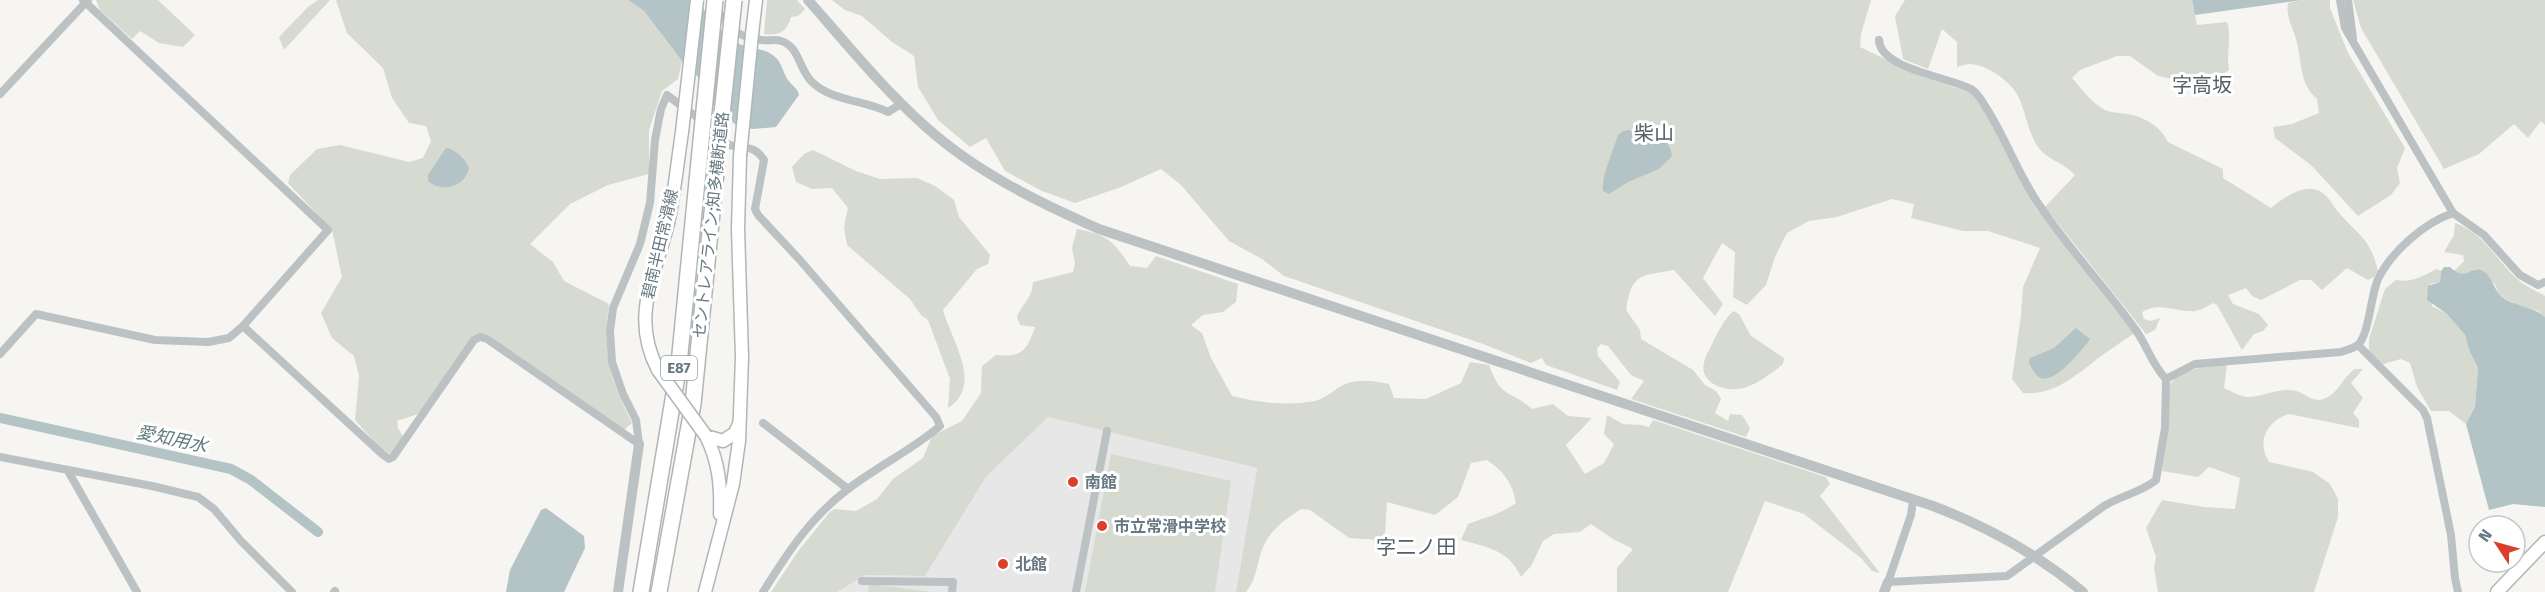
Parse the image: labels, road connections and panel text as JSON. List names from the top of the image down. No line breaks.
{"streets":{"highway":["セントレアライン;知多横断道路","E87"],"main road":["碧南半田常滑線"]},"districts":["字高坂","柴山","字二ノ田"],"water":["愛知用水"],"places":["南館","市立常滑中学校","北館"],"north":"top left"}
